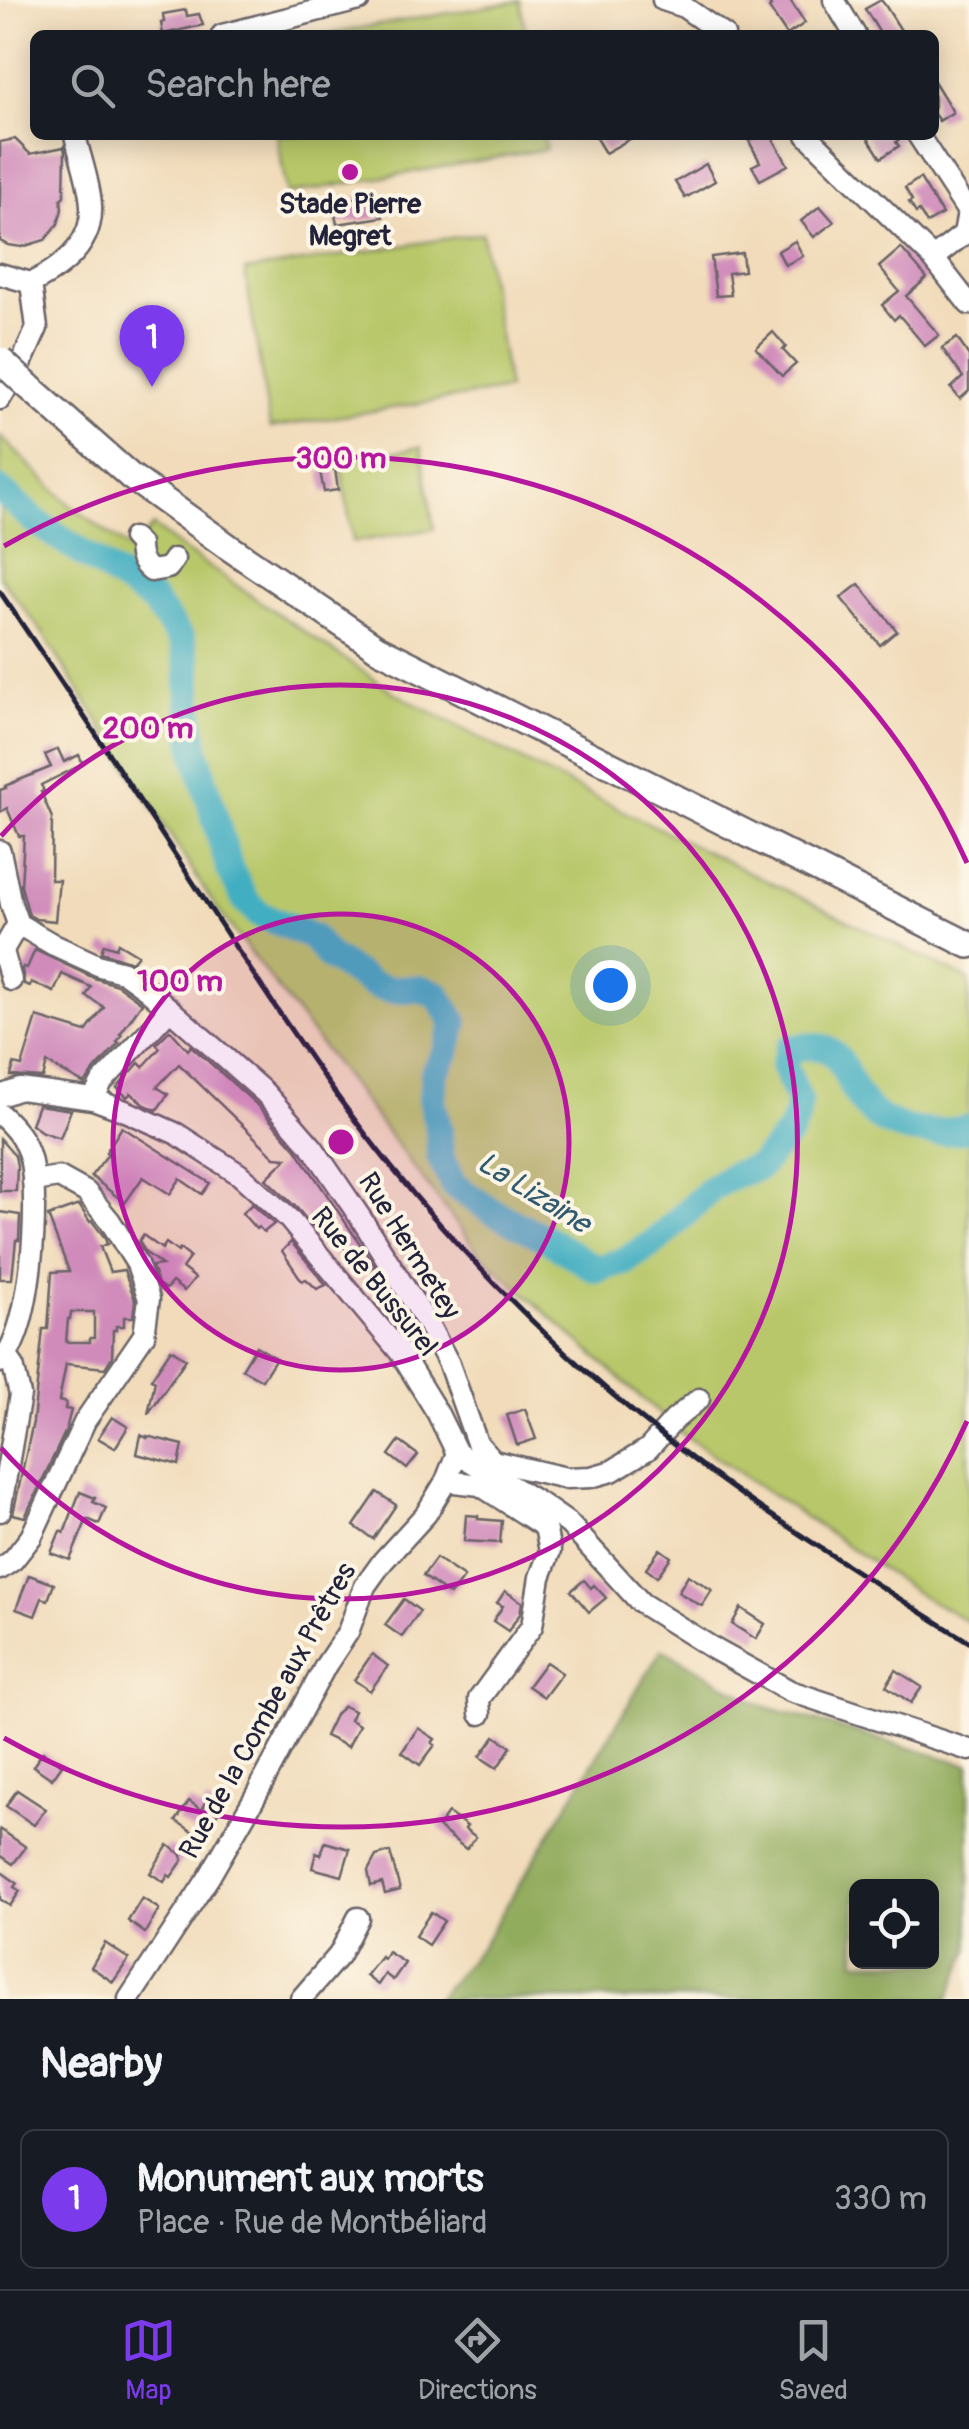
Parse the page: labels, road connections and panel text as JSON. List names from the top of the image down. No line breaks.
{"streets":{"street":["Rue Hermetey","Rue de Bussurel","Rue de la Combe aux Prêtres"]},"crossings":[["Rue de Bussurel","Rue de la Combe aux Prêtres"]],"water":["La Lizaine"],"places":["Stade Pierre Megret"],"page":{"search":"Search here","pins":"1","heading":"Nearby","list":[{"mark":"1","name":"Monument aux morts","note":"Place · Rue de Montbéliard","value":"330 m"}],"nav":["Map","Directions","Saved"]},"rings":["300 m","200 m","100 m"]}
